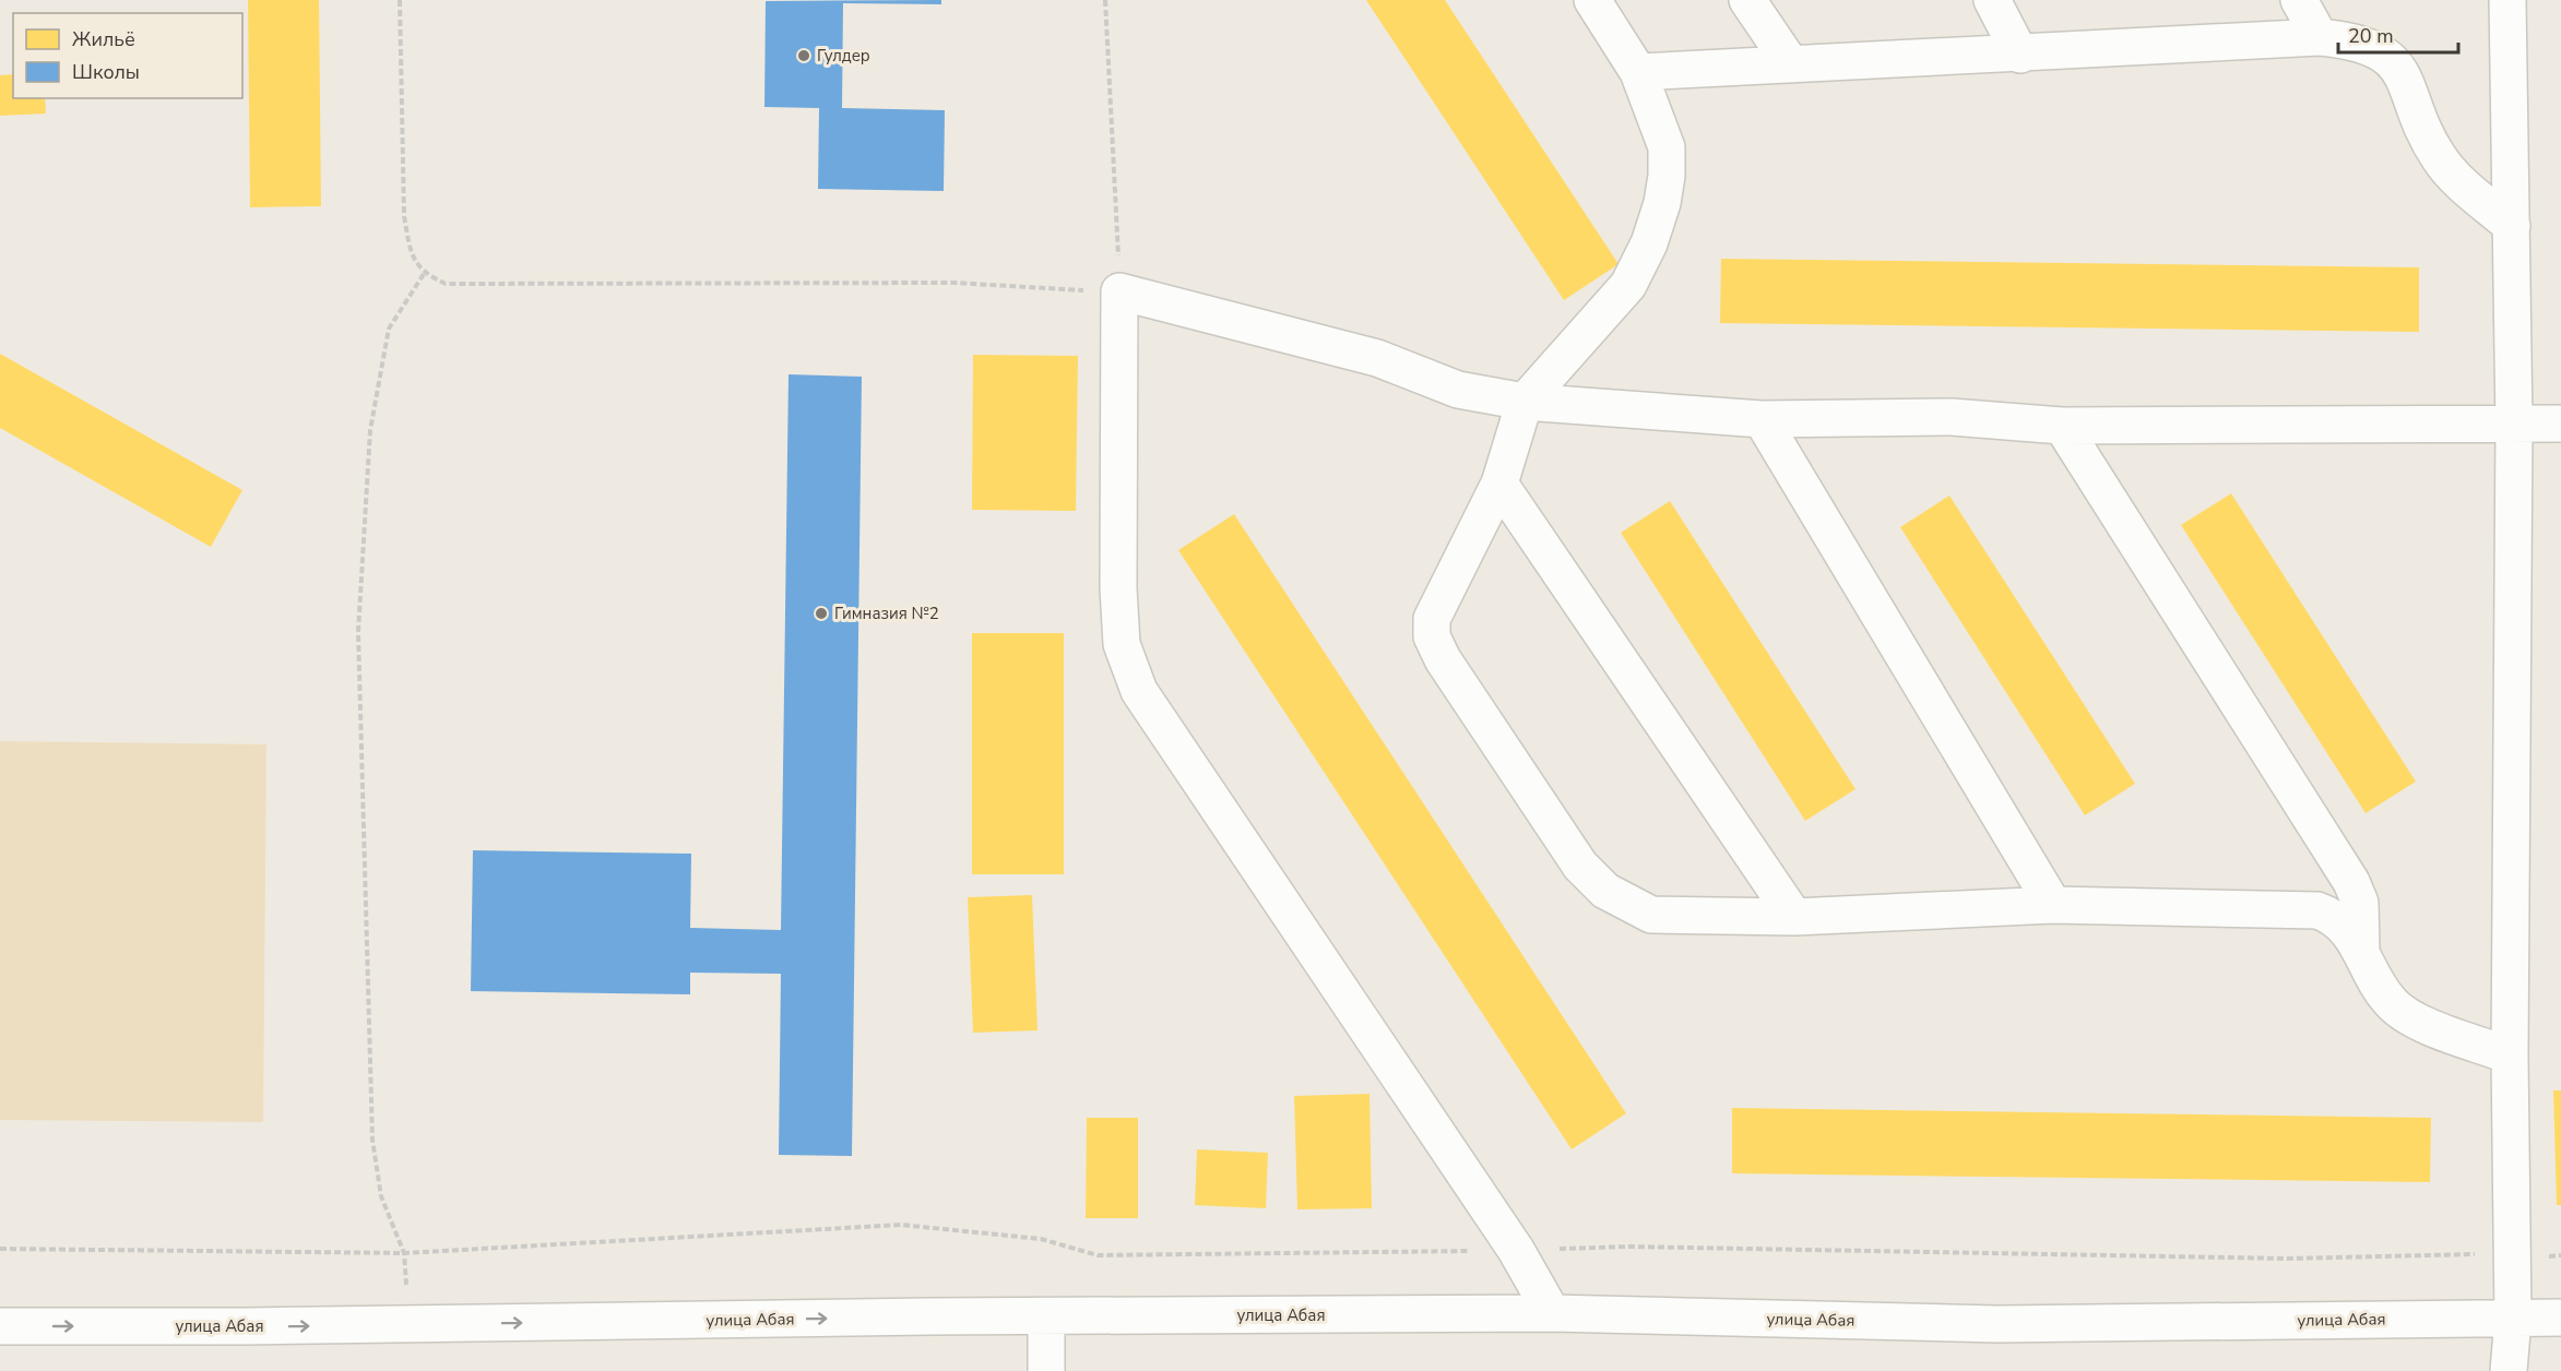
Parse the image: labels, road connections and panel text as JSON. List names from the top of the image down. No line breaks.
{"streets":{"street":["улица Абая"]},"one_way":["улица Абая"],"places":["Гулдер","Гимназия №2"],"legend":["Жильё","Школы"],"scale_bar":"20 m"}
